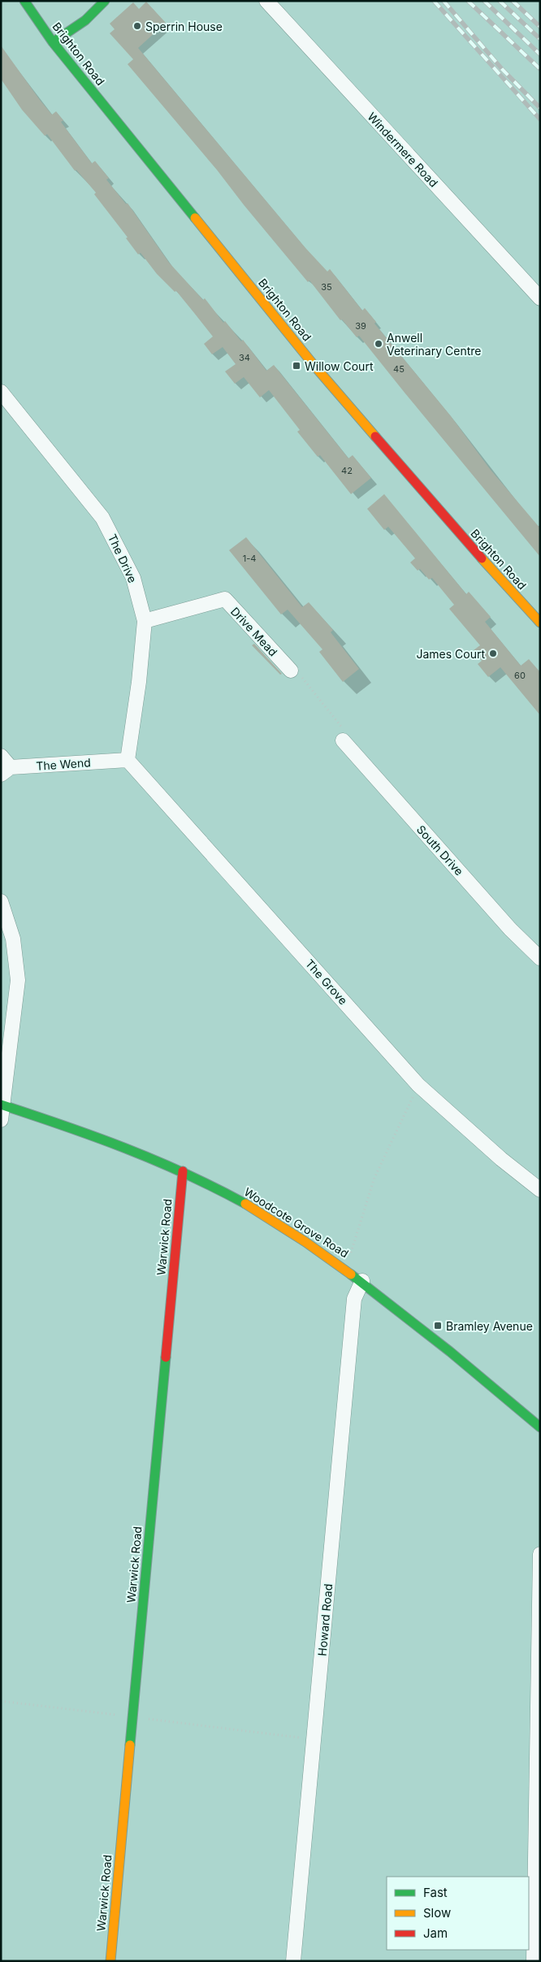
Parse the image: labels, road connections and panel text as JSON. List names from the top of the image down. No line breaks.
{"streets":{"main road":["Brighton Road","Woodcote Grove Road","Warwick Road"],"street":["Windermere Road","The Drive","Drive Mead","The Wend","South Drive","The Grove","Howard Road"]},"crossings":[["The Drive","Drive Mead"],["The Drive","The Wend"],["The Drive","The Grove"],["The Wend","The Grove"],["Woodcote Grove Road","Warwick Road"],["Woodcote Grove Road","Howard Road"]],"places":{"other":["Sperrin House","Anwell Veterinary Centre","James Court"],"transit":["Willow Court","Bramley Avenue"]},"house_numbers":["35","39","34","45","42","1-4","60"],"legend":["Fast","Slow","Jam"]}
